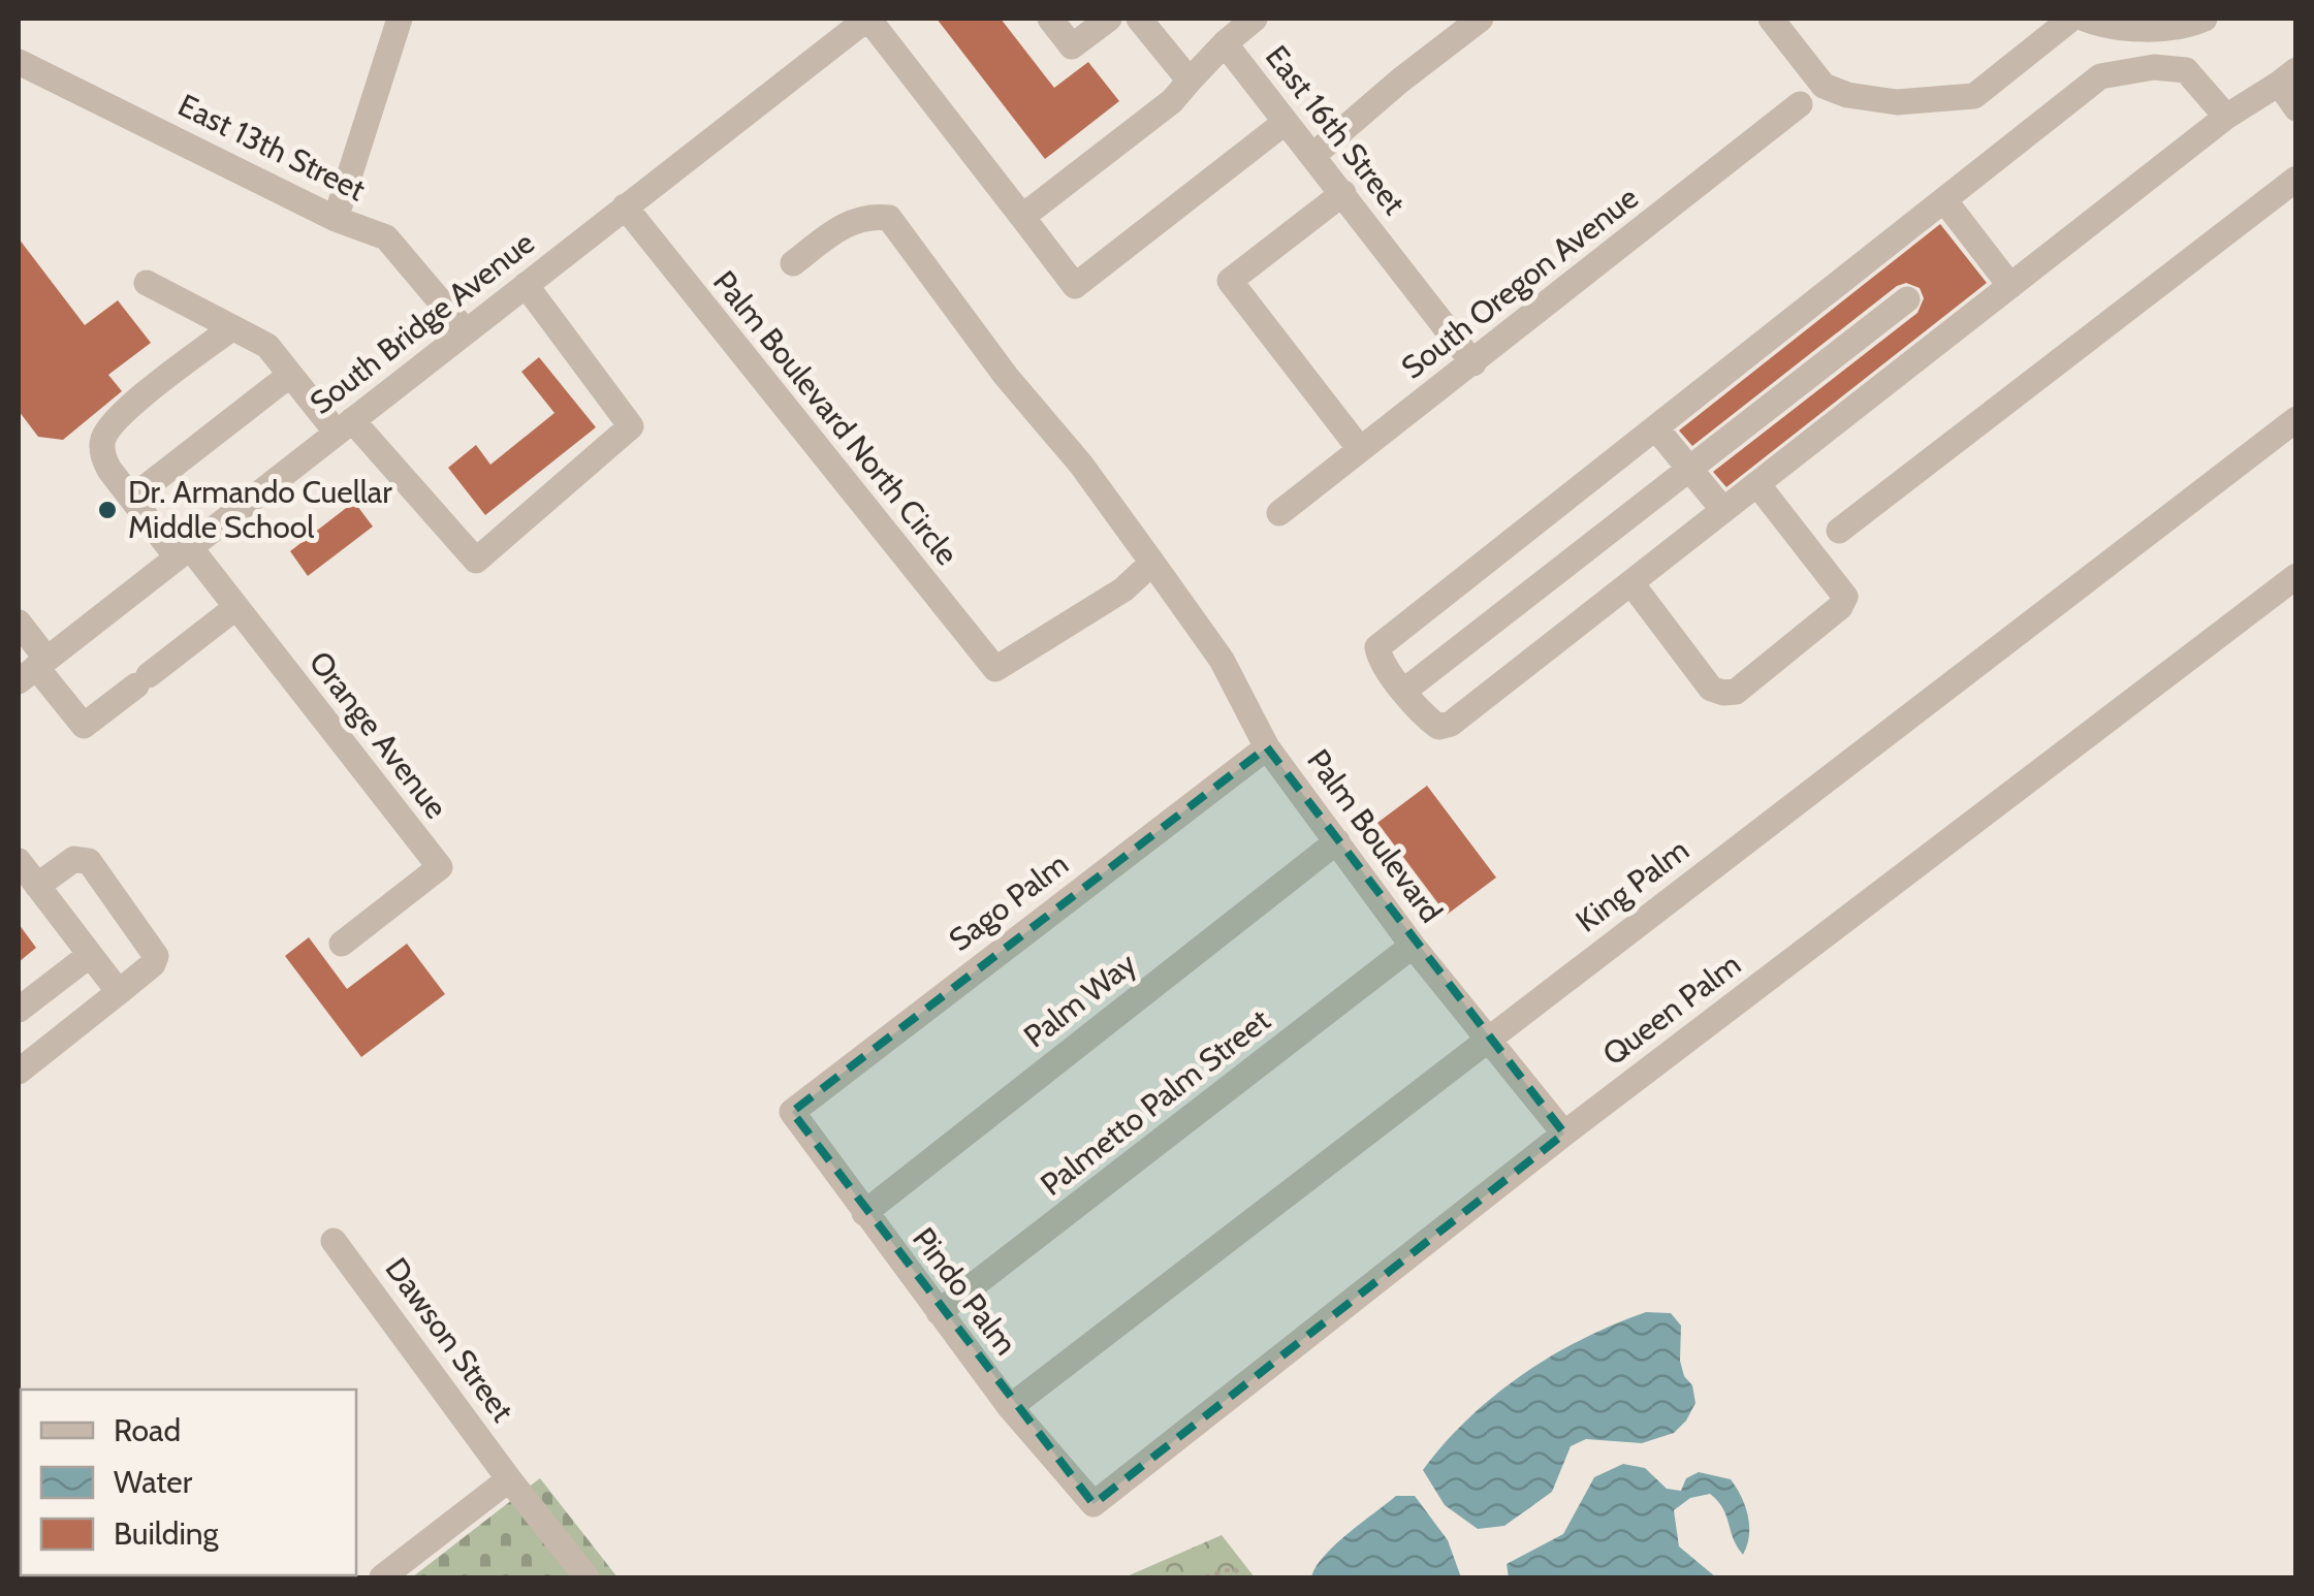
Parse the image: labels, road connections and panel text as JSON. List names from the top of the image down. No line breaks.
{"streets":{"street":["East 16th Street","East 13th Street","South Oregon Avenue","South Bridge Avenue","Palm Boulevard North Circle","Orange Avenue","Palm Boulevard","King Palm","Sago Palm","Palm Way","Queen Palm","Palmetto Palm Street","Pindo Palm","Dawson Street"]},"crossings":[["East 16th Street","South Oregon Avenue"],["East 13th Street","South Bridge Avenue"],["South Bridge Avenue","Palm Boulevard North Circle"],["South Bridge Avenue","Orange Avenue"],["Palm Boulevard North Circle","Palm Boulevard"],["Palm Boulevard","King Palm"],["Palm Boulevard","Sago Palm"],["Palm Boulevard","Palm Way"],["Palm Boulevard","Queen Palm"],["Palm Boulevard","Palmetto Palm Street"],["King Palm","Pindo Palm"],["Sago Palm","Pindo Palm"],["Palm Way","Pindo Palm"],["Queen Palm","Pindo Palm"],["Palmetto Palm Street","Pindo Palm"]],"places":["Dr. Armando Cuellar Middle School"],"legend":["Road","Water","Building"]}
